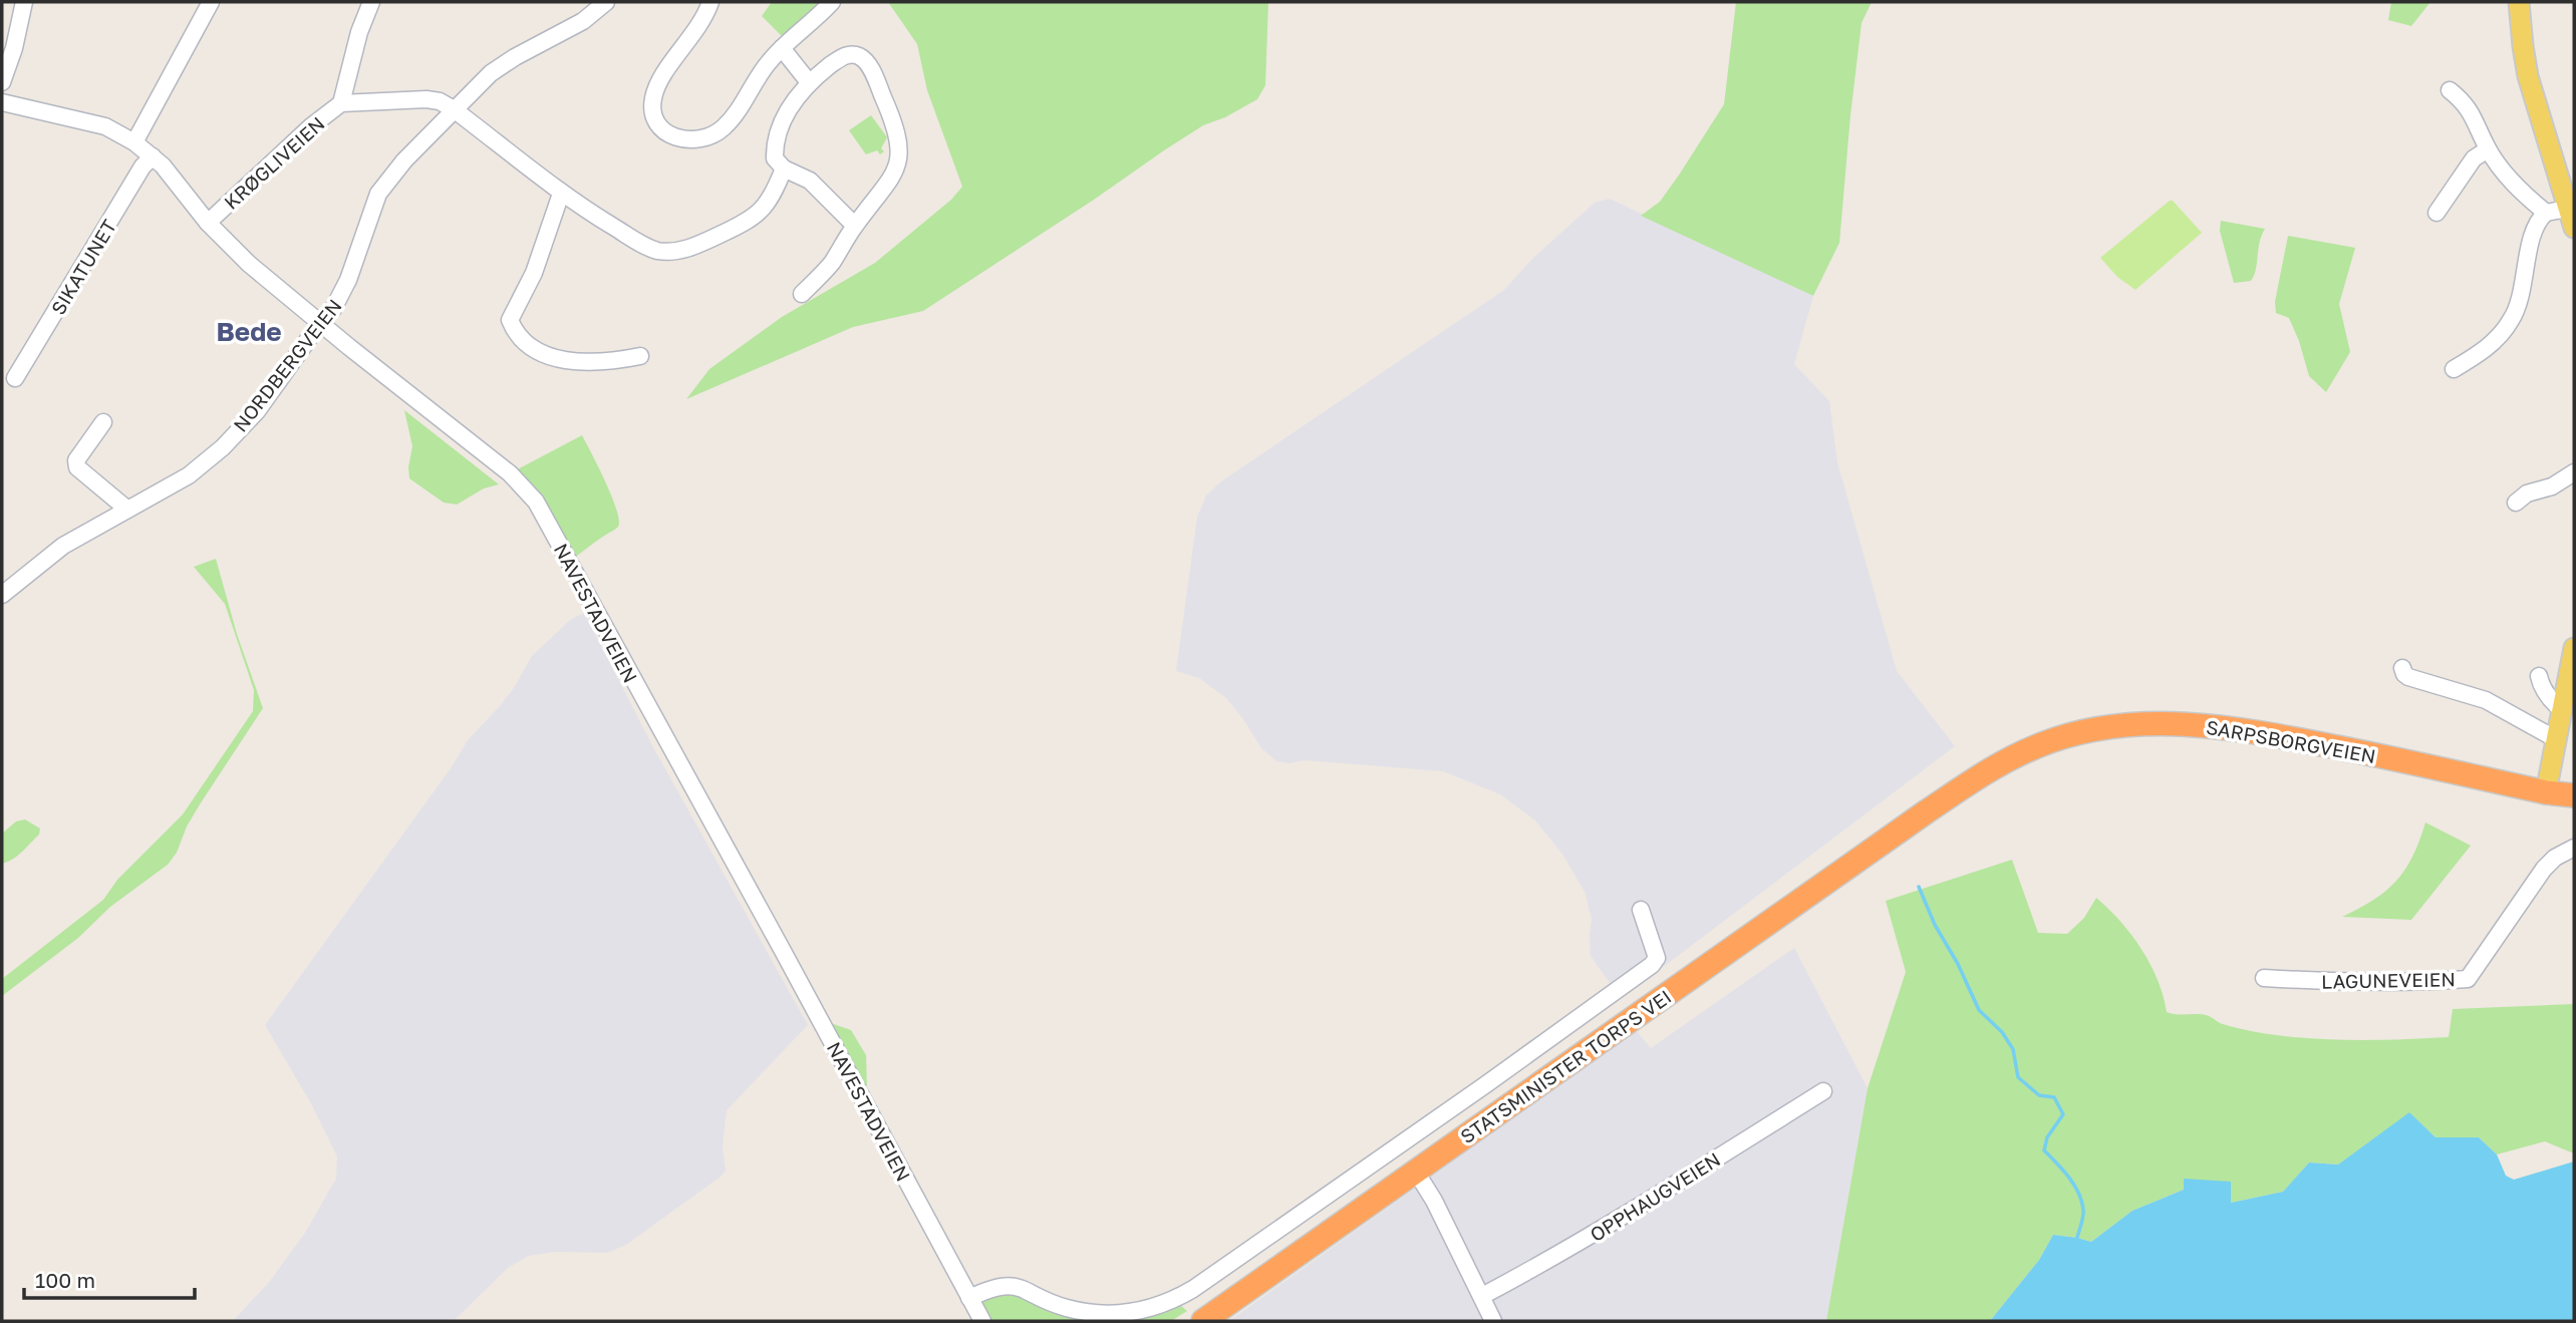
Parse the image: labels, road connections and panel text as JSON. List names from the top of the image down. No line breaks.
{"streets":{"highway":["SARPSBORGVEIEN","STATSMINISTER TORPS VEI"],"street":["KRØGLIVEIEN","SIKATUNET","NORDBERGVEIEN","NAVESTADVEIEN","LAGUNEVEIEN","OPPHAUGVEIEN"]},"crossings":[["KRØGLIVEIEN","NORDBERGVEIEN"],["KRØGLIVEIEN","NAVESTADVEIEN"],["SIKATUNET","NAVESTADVEIEN"],["NORDBERGVEIEN","NAVESTADVEIEN"],["SARPSBORGVEIEN","STATSMINISTER TORPS VEI"]],"districts":["Bede"],"scale_bar":"100 m"}
